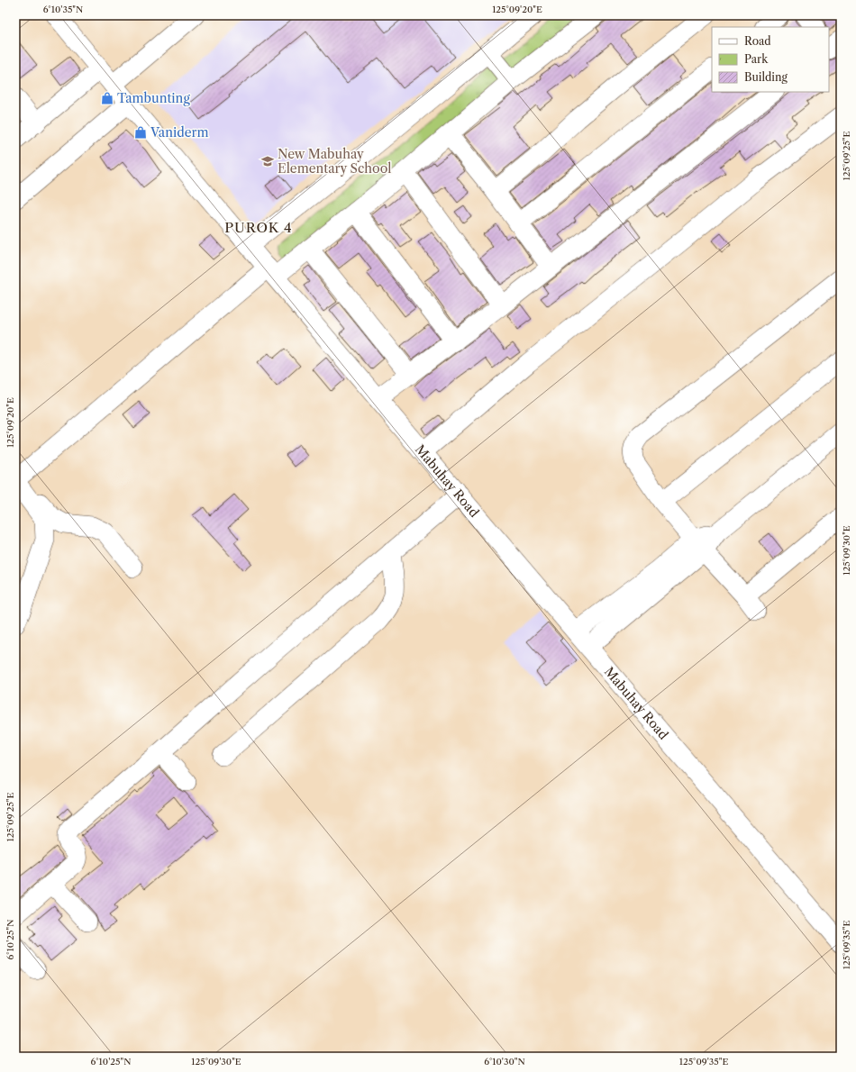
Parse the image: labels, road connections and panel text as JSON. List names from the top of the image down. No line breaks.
{"streets":{"street":["Mabuhay Road"]},"districts":["PUROK 4"],"places":{"shop":["Tambunting","Vaniderm"],"school or university":["New Mabuhay Elementary School"]},"legend":["Road","Park","Building"],"coordinates":["6°10'35\"N","125°09'20\"E","125°09'25\"E","125°09'30\"E","6°10'25\"N","125°09'35\"E","6°10'30\"N"]}
